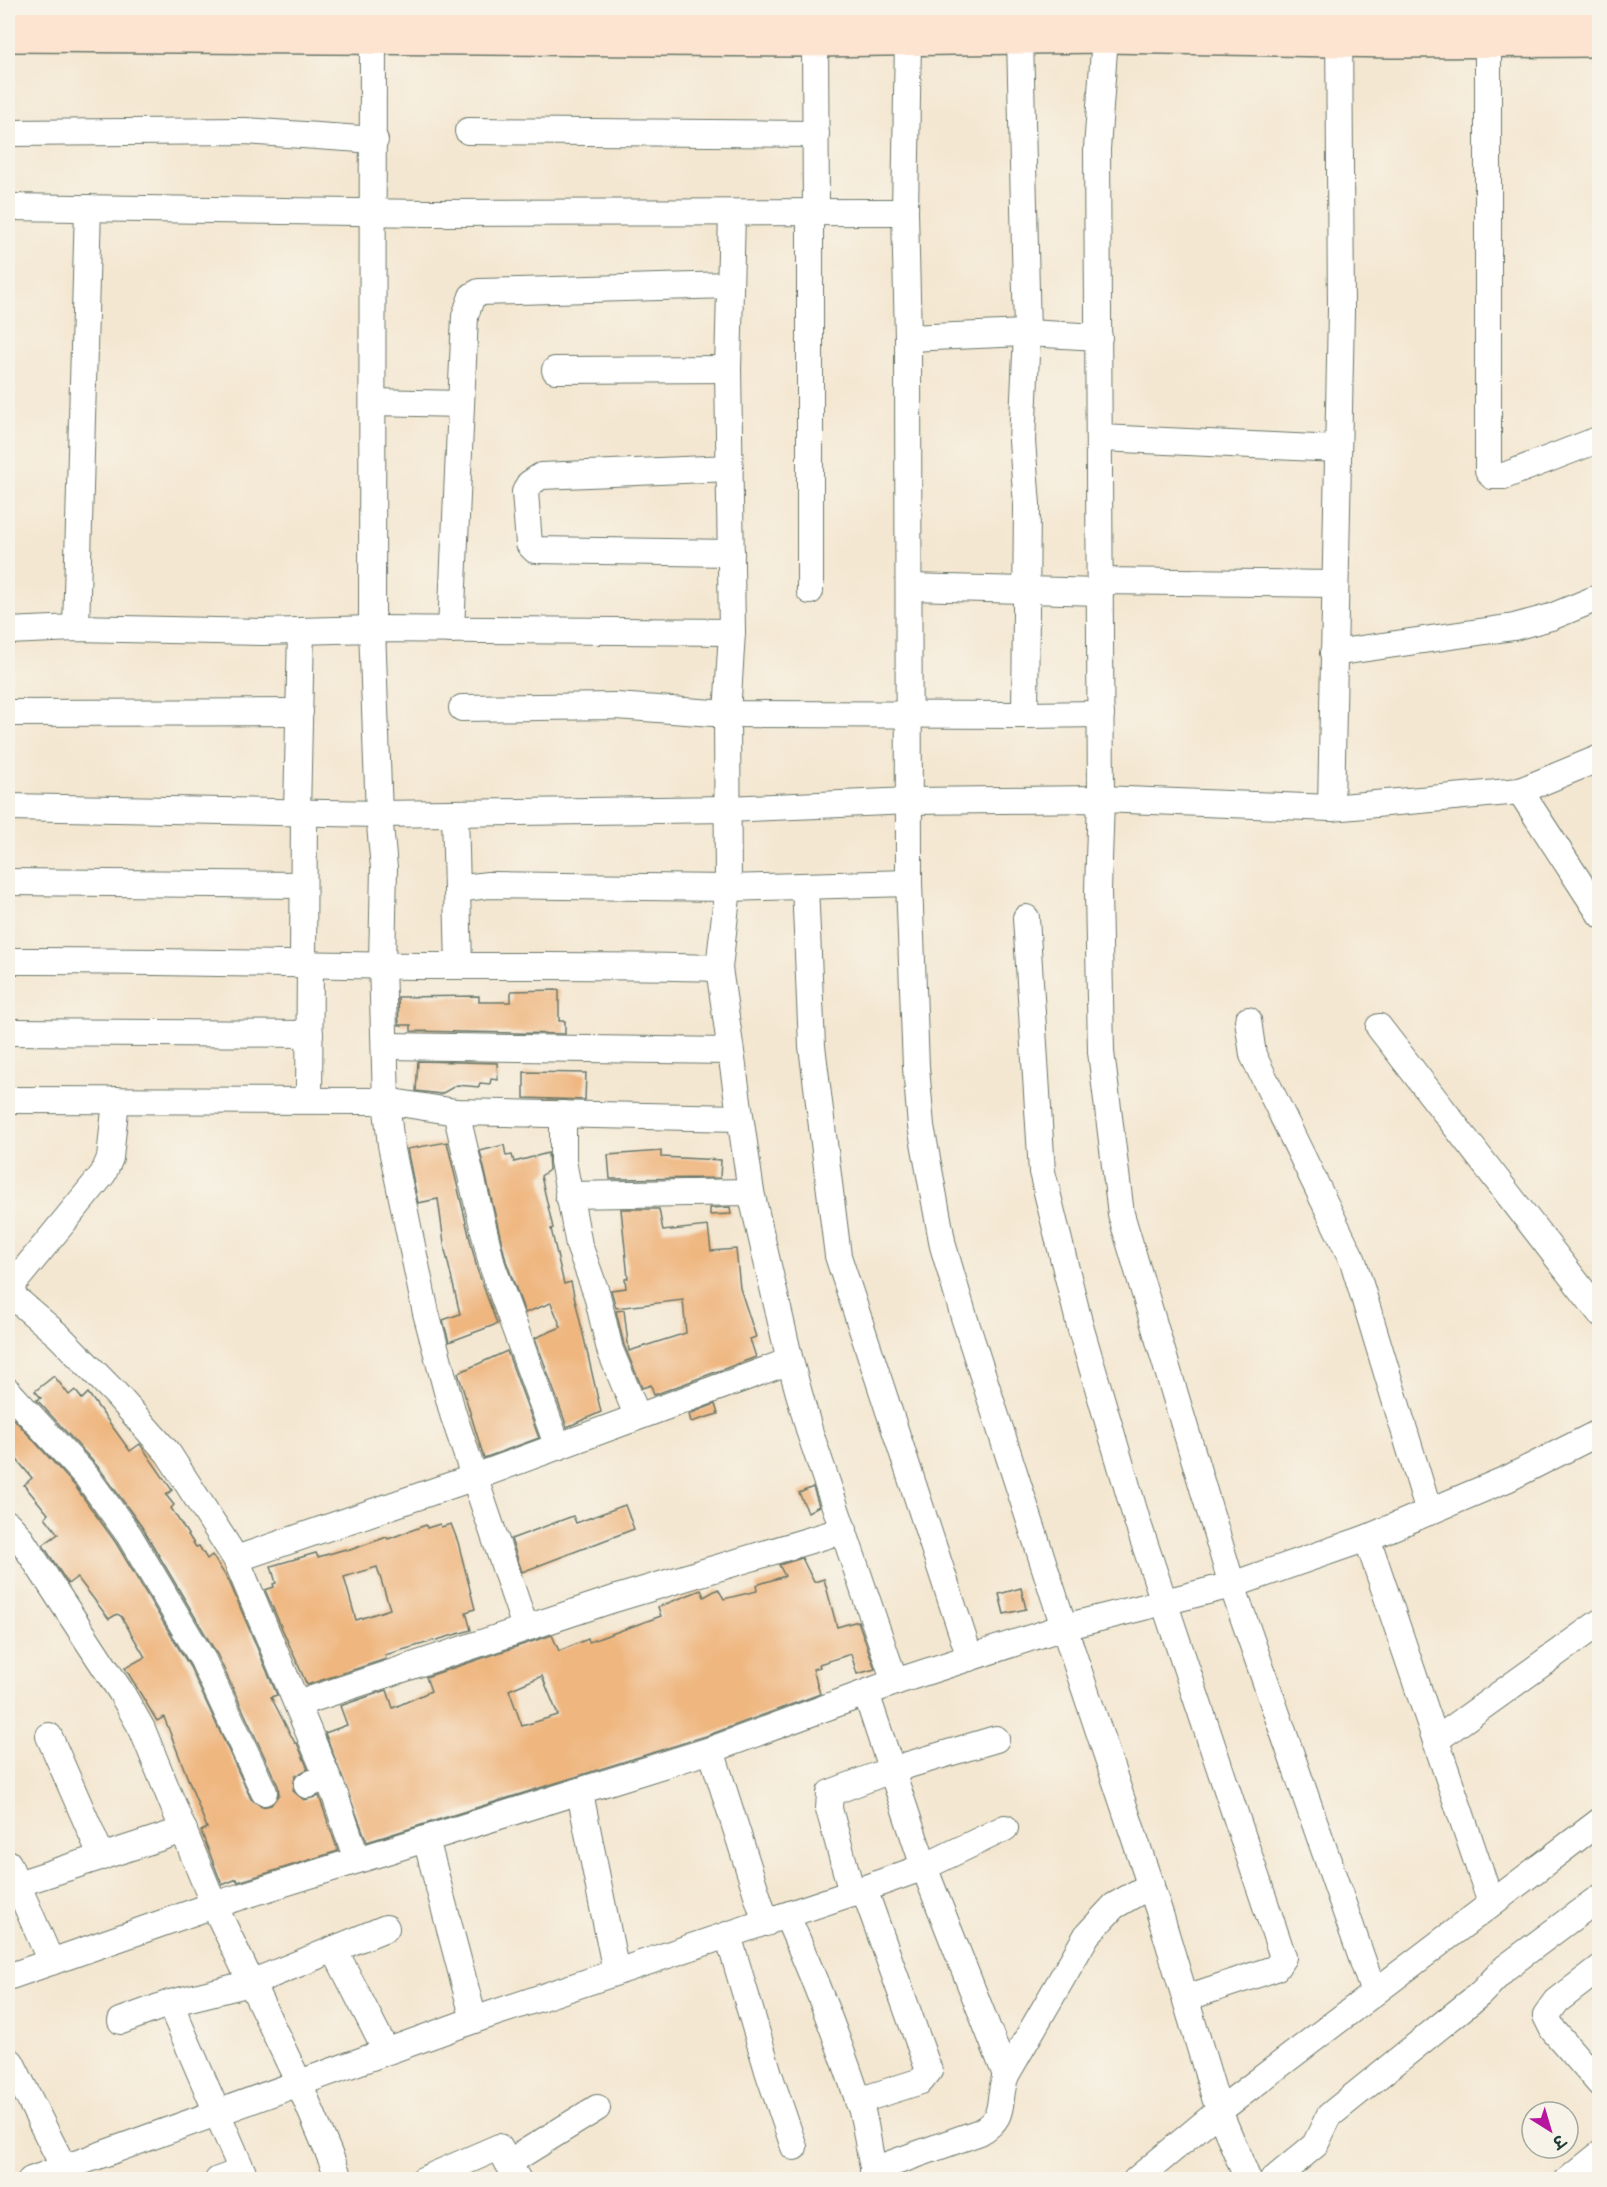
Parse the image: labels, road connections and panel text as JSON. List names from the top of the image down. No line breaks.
{"north":"bottom right"}
